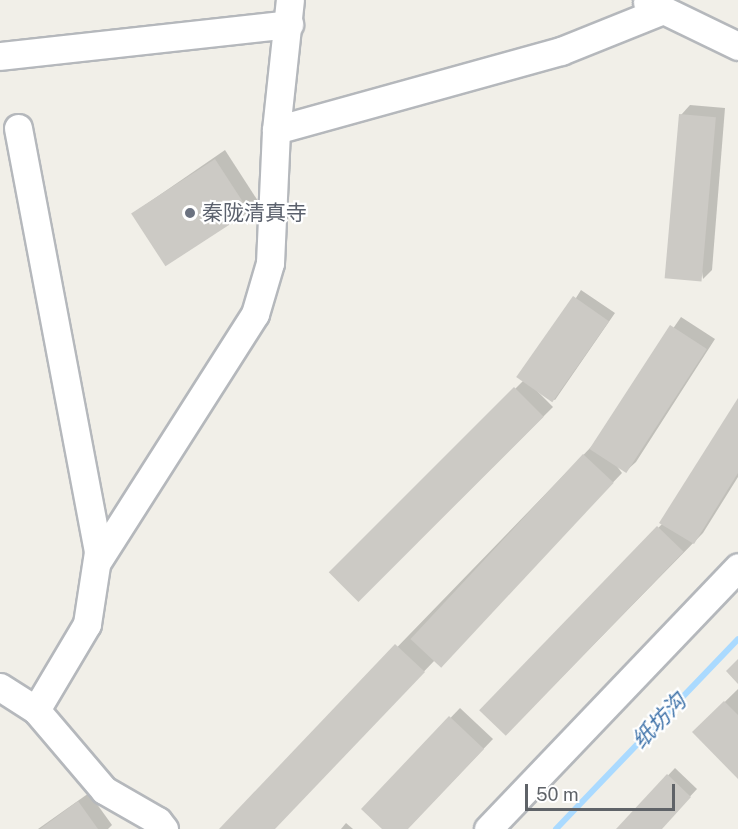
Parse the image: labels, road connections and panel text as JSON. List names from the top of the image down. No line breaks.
{"water":["纸坊沟"],"places":["秦陇清真寺"],"scale_bar":"50 m"}
